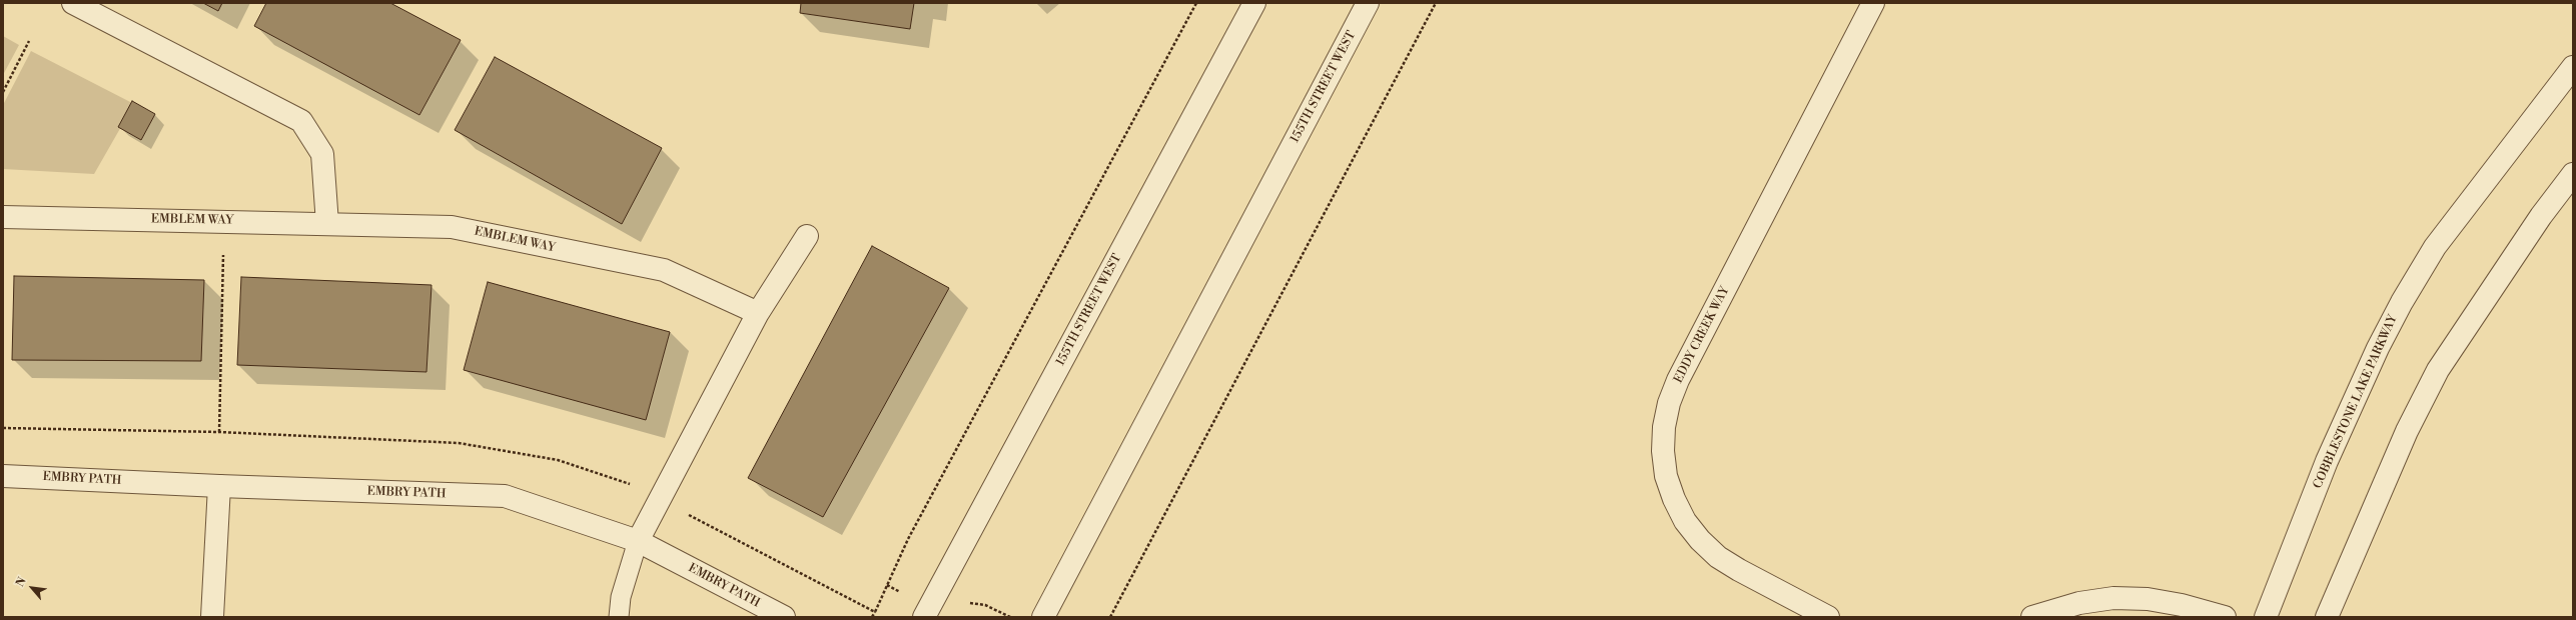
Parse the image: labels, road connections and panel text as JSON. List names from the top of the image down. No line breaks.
{"streets":{"street":["155TH STREET WEST","EMBLEM WAY","EDDY CREEK WAY","COBBLESTONE LAKE PARKWAY","EMBRY PATH"]},"north":"top left"}
